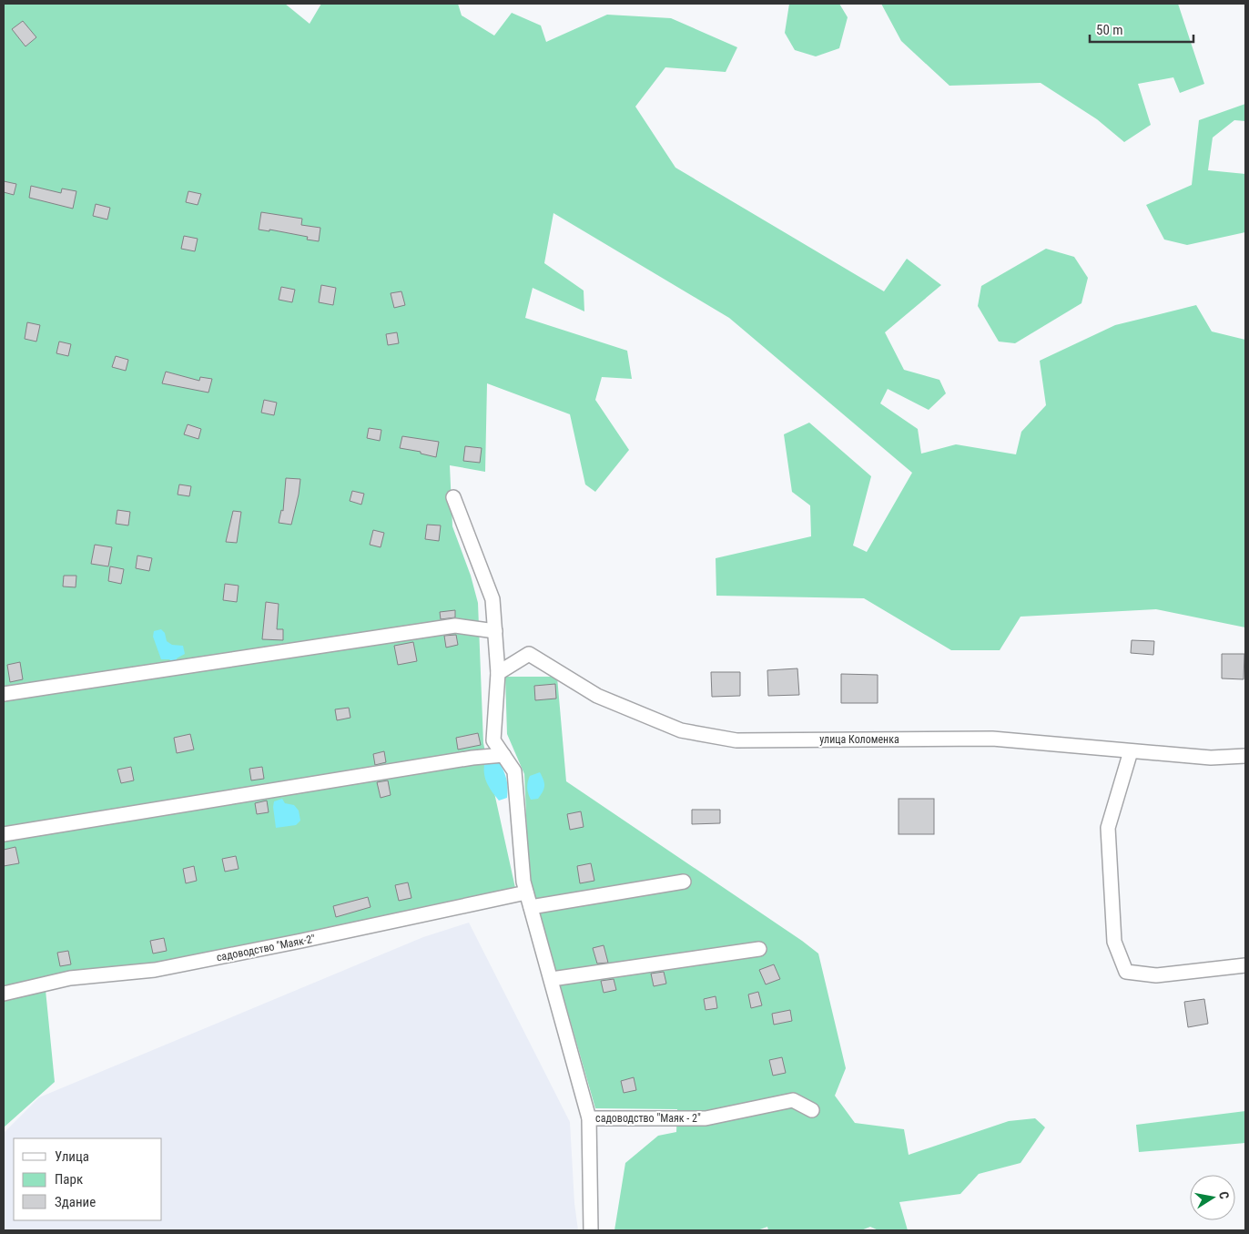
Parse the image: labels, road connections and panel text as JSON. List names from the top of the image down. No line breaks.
{"streets":{"street":["улица Коломенка","садоводство \"Маяк-2\"","садоводство \"Маяк - 2\""]},"legend":["Улица","Парк","Здание"],"scale_bar":"50 m","north":"right"}
